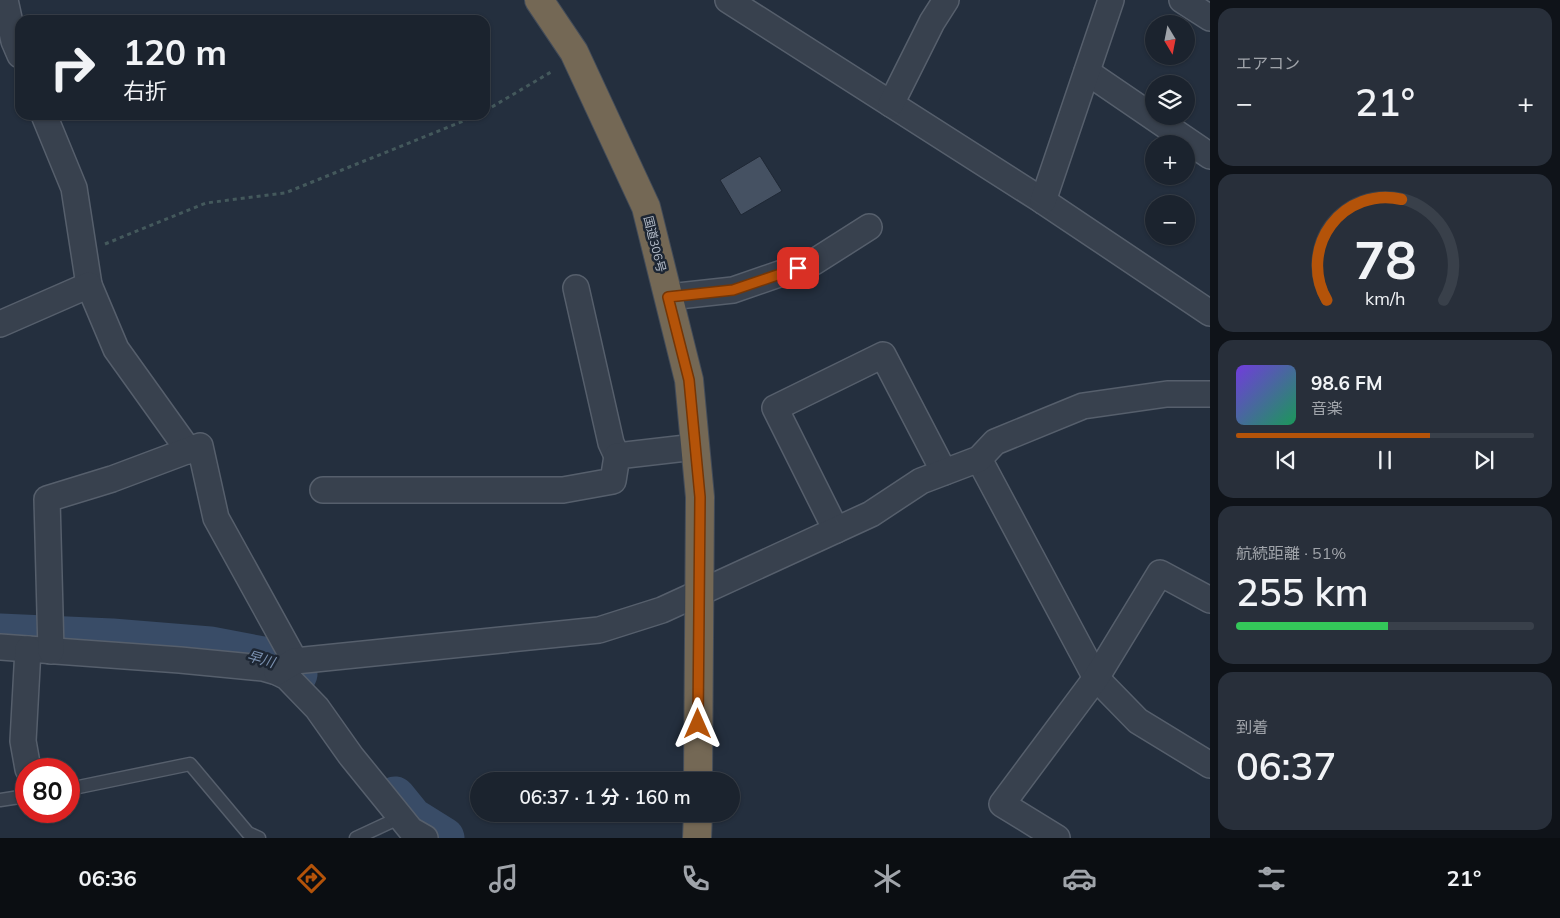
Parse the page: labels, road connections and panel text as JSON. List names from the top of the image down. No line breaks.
{"streets":{"highway":["国道306号"]},"water":["早川"],"north":"bottom","page":{"tile":["エアコン",["航続距離 · 51%","255 km"],["到着","06:37"]],"map_buttons":["+","−"],"turn":["120 m","右折"],"heat":["−","21°","+"],"song":["98.6 FM","音楽"],"limit":"80","trip":"06:37 · 1 分 · 160 m","tabs":["06:36","21°"],"gauge":["78","km/h"]}}
